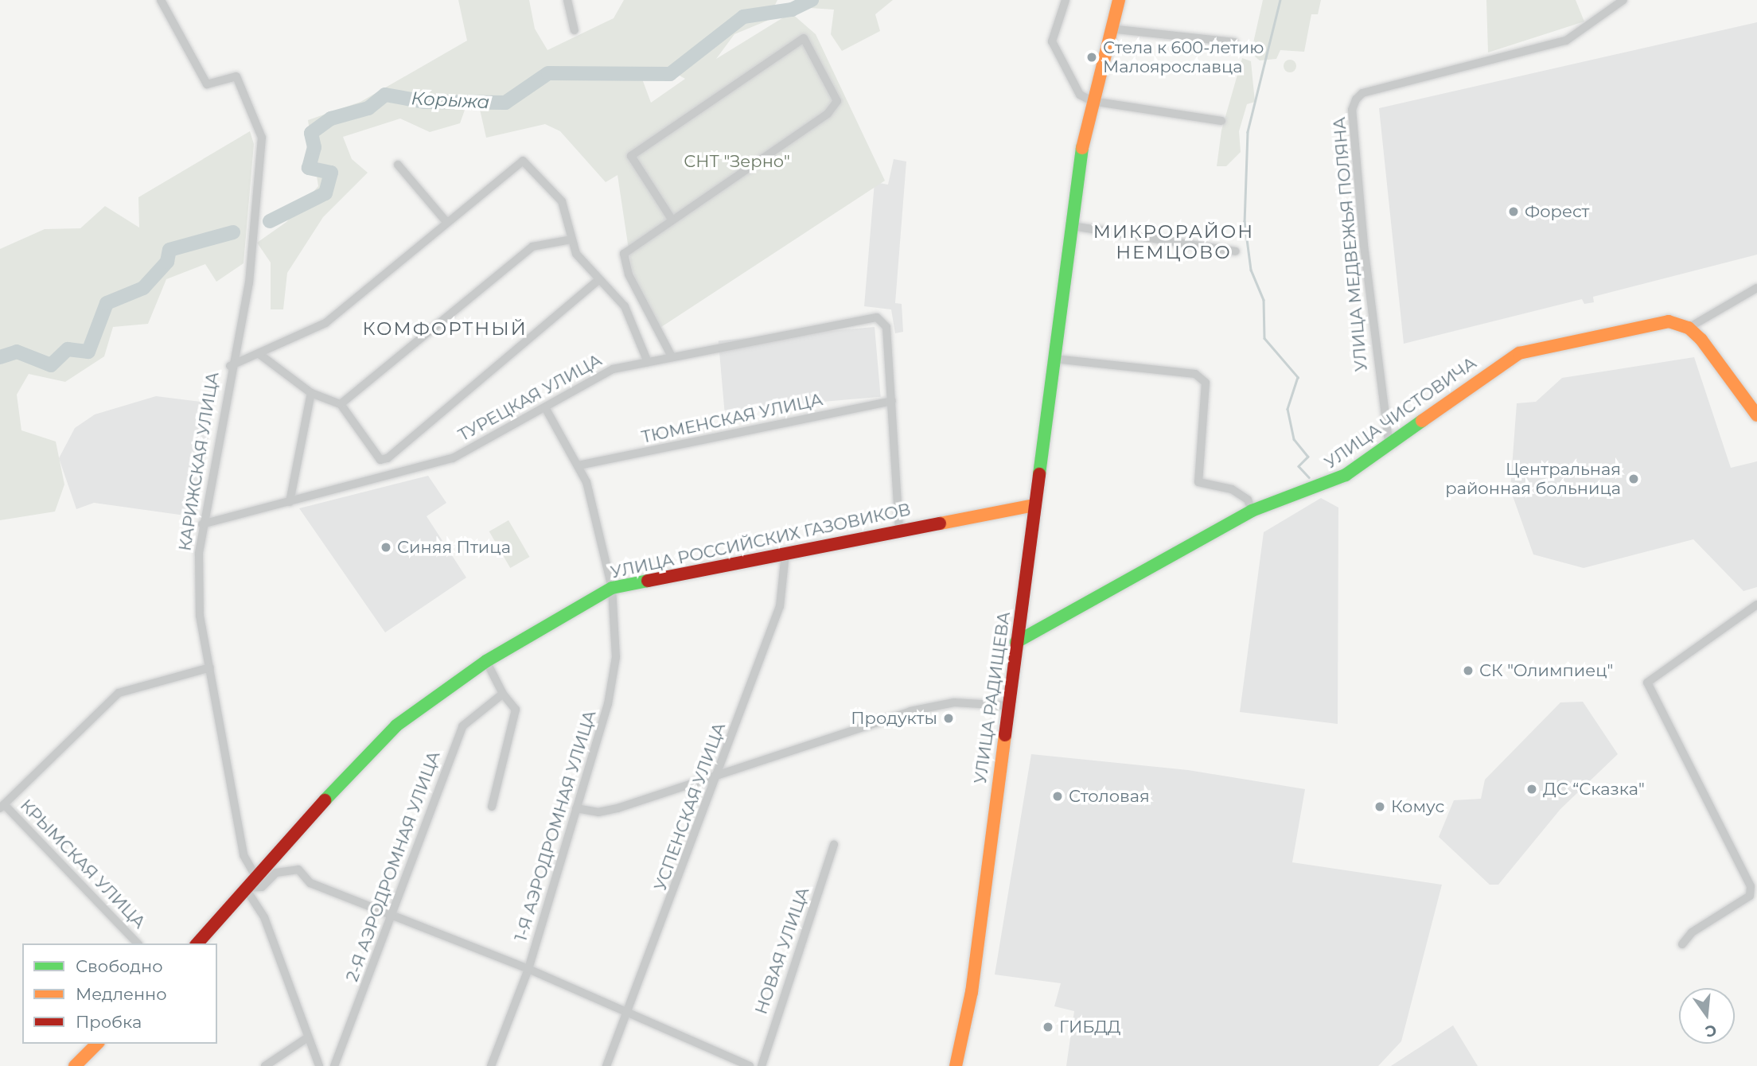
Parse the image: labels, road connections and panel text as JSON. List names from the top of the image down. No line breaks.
{"streets":{"main road":["УЛИЦА ЧИСТОВИЧА","УЛИЦА РОССИЙСКИХ ГАЗОВИКОВ","УЛИЦА РАДИЩЕВА"],"street":["УЛИЦА МЕДВЕЖЬЯ ПОЛЯНА","ТУРЕЦКАЯ УЛИЦА","ТЮМЕНСКАЯ УЛИЦА","КАРИЖСКАЯ УЛИЦА","УСПЕНСКАЯ УЛИЦА","1-Я АЭРОДРОМНАЯ УЛИЦА","КРЫМСКАЯ УЛИЦА","2-Я АЭРОДРОМНАЯ УЛИЦА","НОВАЯ УЛИЦА"]},"crossings":[["УЛИЦА МЕДВЕЖЬЯ ПОЛЯНА","УЛИЦА ЧИСТОВИЧА"],["ТУРЕЦКАЯ УЛИЦА","ТЮМЕНСКАЯ УЛИЦА"],["ТУРЕЦКАЯ УЛИЦА","КАРИЖСКАЯ УЛИЦА"],["ТУРЕЦКАЯ УЛИЦА","1-Я АЭРОДРОМНАЯ УЛИЦА"],["УЛИЦА ЧИСТОВИЧА","УЛИЦА РАДИЩЕВА"],["ТЮМЕНСКАЯ УЛИЦА","1-Я АЭРОДРОМНАЯ УЛИЦА"],["КАРИЖСКАЯ УЛИЦА","УЛИЦА РОССИЙСКИХ ГАЗОВИКОВ"],["УЛИЦА РОССИЙСКИХ ГАЗОВИКОВ","УЛИЦА РАДИЩЕВА"],["УЛИЦА РОССИЙСКИХ ГАЗОВИКОВ","УСПЕНСКАЯ УЛИЦА"],["УЛИЦА РОССИЙСКИХ ГАЗОВИКОВ","1-Я АЭРОДРОМНАЯ УЛИЦА"]],"districts":["МИКРОРАЙОН НЕМЦОВО","КОМФОРТНЫЙ"],"water":["Корыжа"],"parks":["СНТ \"Зерно\""],"places":["Стела к 600-летию Малоярославца","Форест","Центральная районная больница","Синяя Птица","СК \"Олимпиец\"","Продукты","ДС “Сказка\"","Столовая","Комус","ГИБДД"],"legend":["Свободно","Медленно","Пробка"],"north":"bottom"}
